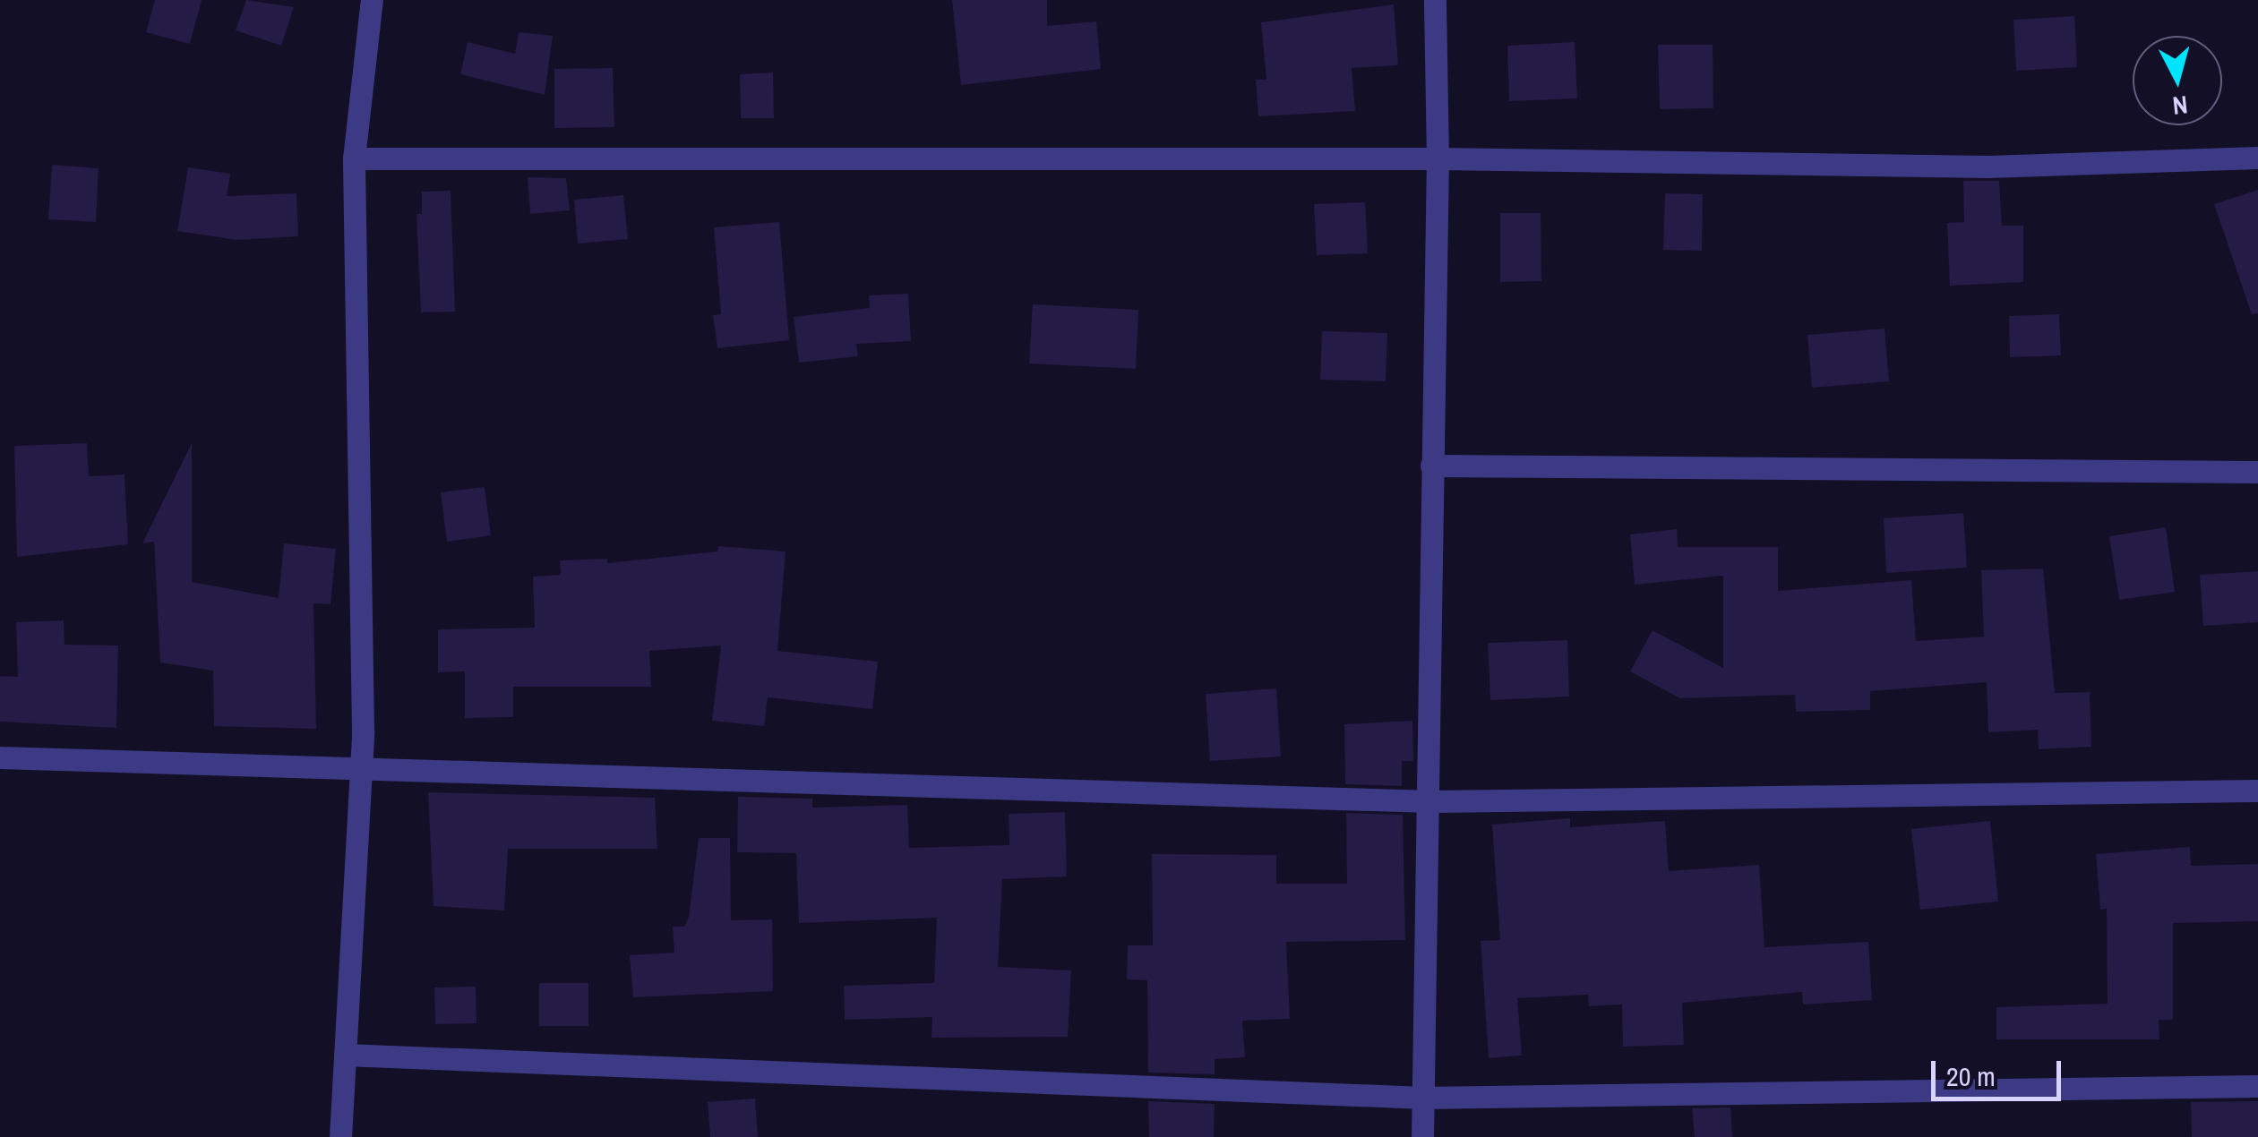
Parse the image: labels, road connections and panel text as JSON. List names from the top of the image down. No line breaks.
{"scale_bar":"20 m","north":"bottom"}
